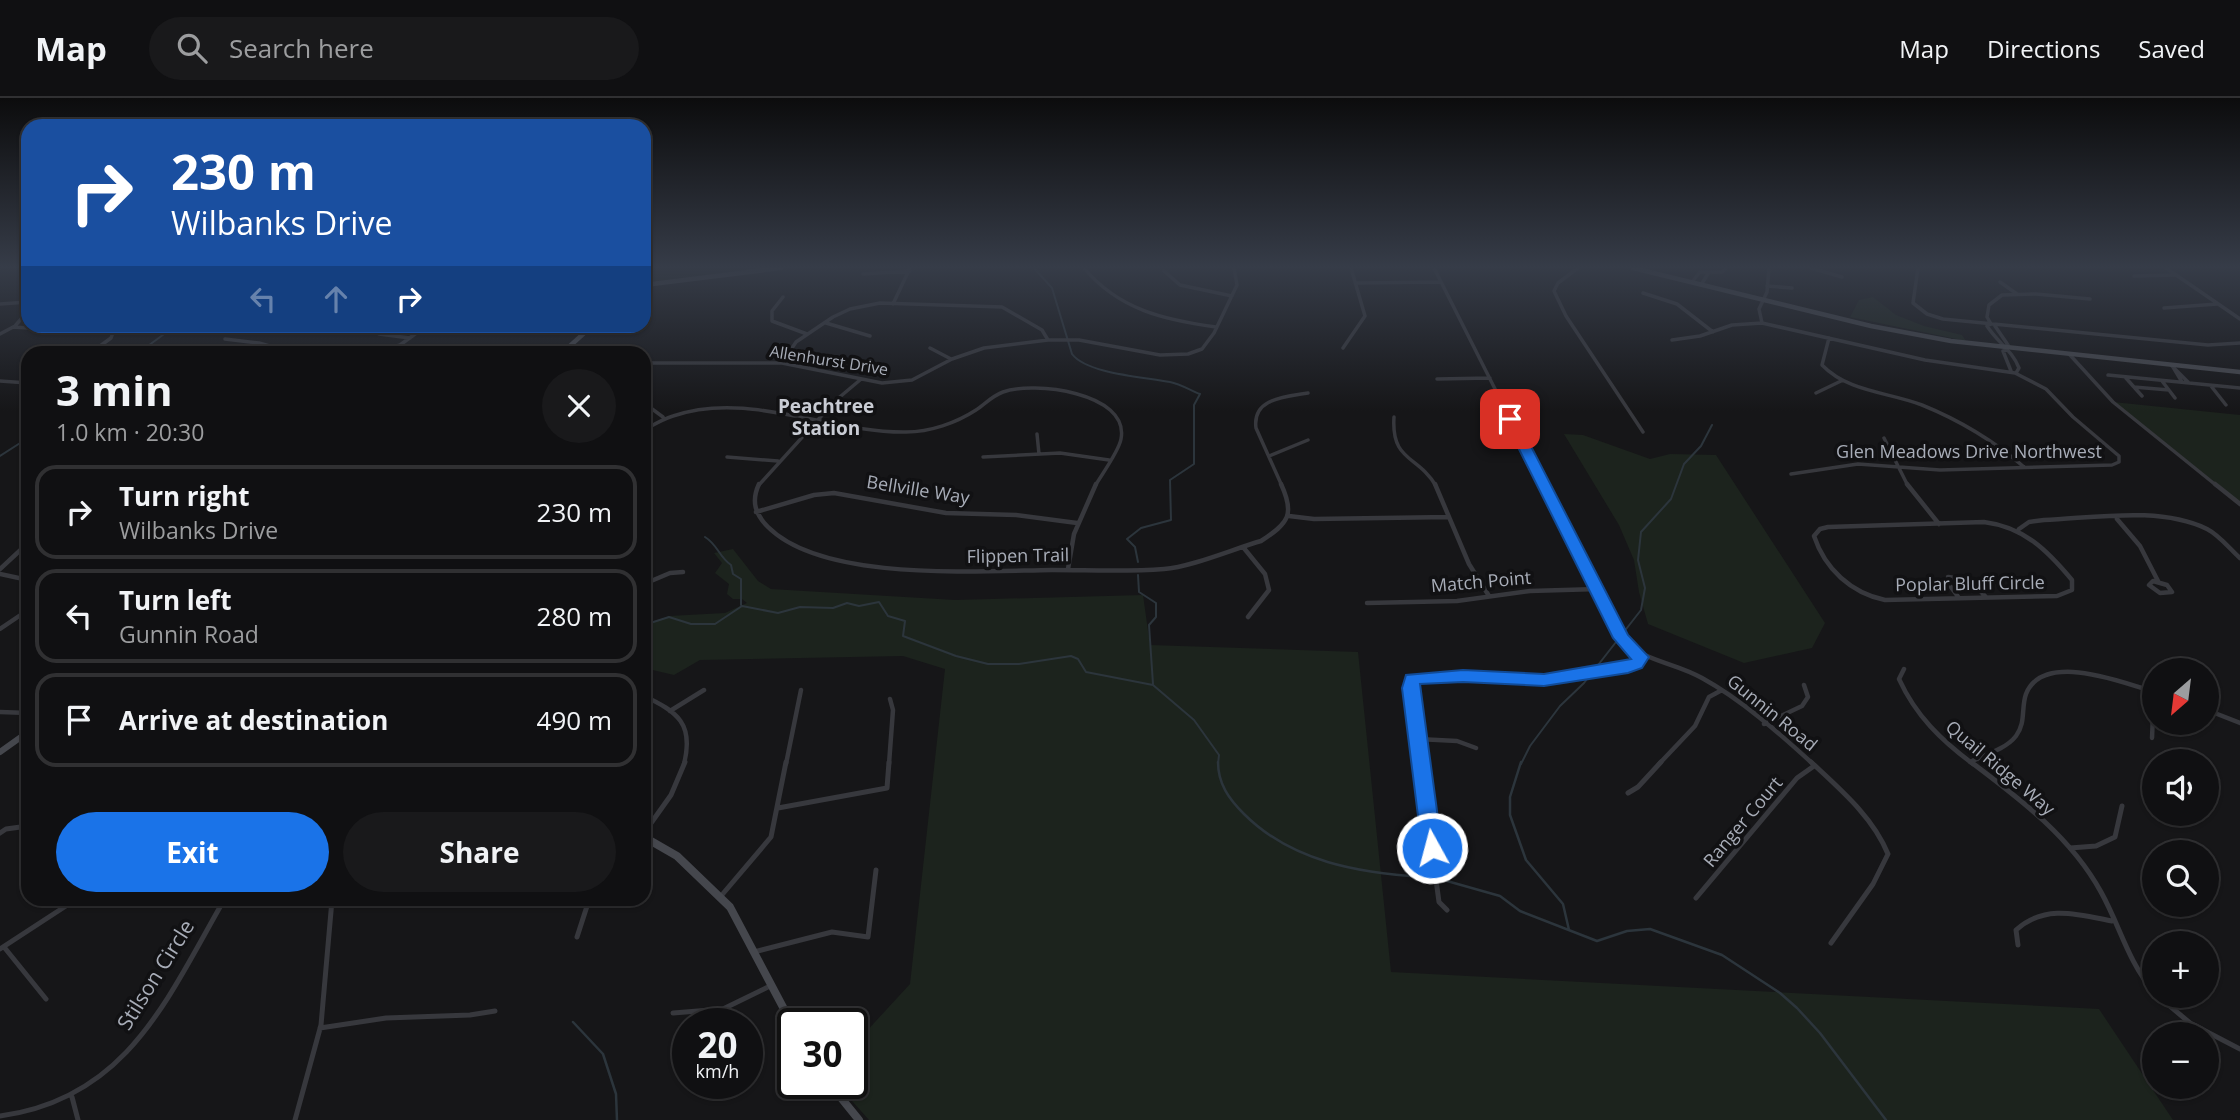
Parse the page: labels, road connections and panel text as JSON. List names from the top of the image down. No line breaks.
{"streets":{"street":["Allenhurst Drive","Glen Meadows Drive Northwest","Bellville Way","Flippen Trail","Match Point","Poplar Bluff Circle","Gunnin Road","Quail Ridge Way","Ranger Court","Stilson Circle"]},"crossings":[["Bellville Way","Flippen Trail"],["Match Point","Gunnin Road"],["Gunnin Road","Ranger Court"]],"districts":["Peachtree Station"],"north":"bottom left","page":{"header":"Map","search":"Search here","nav":["Map","Directions","Saved"],"turn":["230 m","Wilbanks Drive"],"heading":["3 min","1.0 km · 20:30"],"list":[{"name":"Turn right","note":"Wilbanks Drive","value":"230 m"},{"name":"Turn left","note":"Gunnin Road","value":"280 m"},{"name":"Arrive at destination","value":"490 m"}],"map_buttons":["+","−"],"buttons":["Exit","Share"],"speed":"20 km/h","limit":"30"}}
